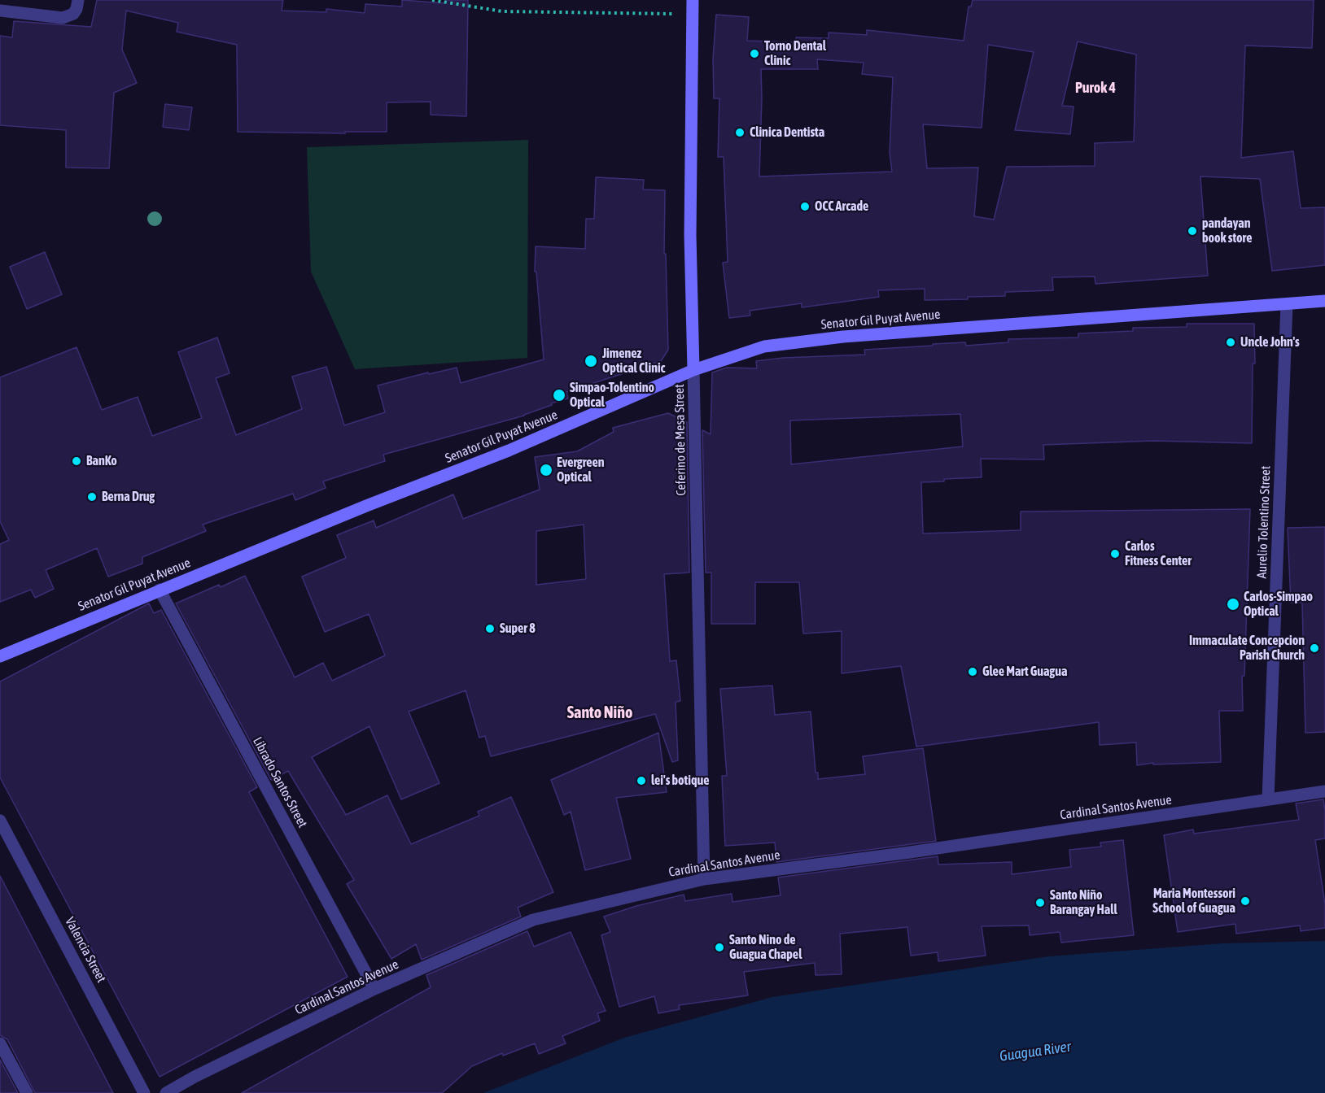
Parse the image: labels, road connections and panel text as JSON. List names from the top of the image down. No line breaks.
{"streets":{"main road":["Senator Gil Puyat Avenue","Ceferino de Mesa Street"],"street":["Aurelio Tolentino Street","Librado Santos Street","Cardinal Santos Avenue","Valencia Street"]},"crossings":[["Senator Gil Puyat Avenue","Ceferino de Mesa Street"],["Senator Gil Puyat Avenue","Aurelio Tolentino Street"],["Senator Gil Puyat Avenue","Librado Santos Street"],["Ceferino de Mesa Street","Cardinal Santos Avenue"],["Aurelio Tolentino Street","Cardinal Santos Avenue"],["Librado Santos Street","Cardinal Santos Avenue"]],"districts":["Purok 4","Santo Niño"],"water":["Guagua River"],"places":["Torno Dental Clinic","Clinica Dentista","OCC Arcade","pandayan book store","Uncle John's","Jimenez Optical Clinic","Simpao-Tolentino Optical","BanKo","Evergreen Optical","Berna Drug","Carlos Fitness Center","Carlos-Simpao Optical","Super 8","Immaculate Concepcion Parish Church","Glee Mart Guagua","lei's botique","Maria Montessori School of Guagua","Santo Niño Barangay Hall","Santo Nino de Guagua Chapel"]}
